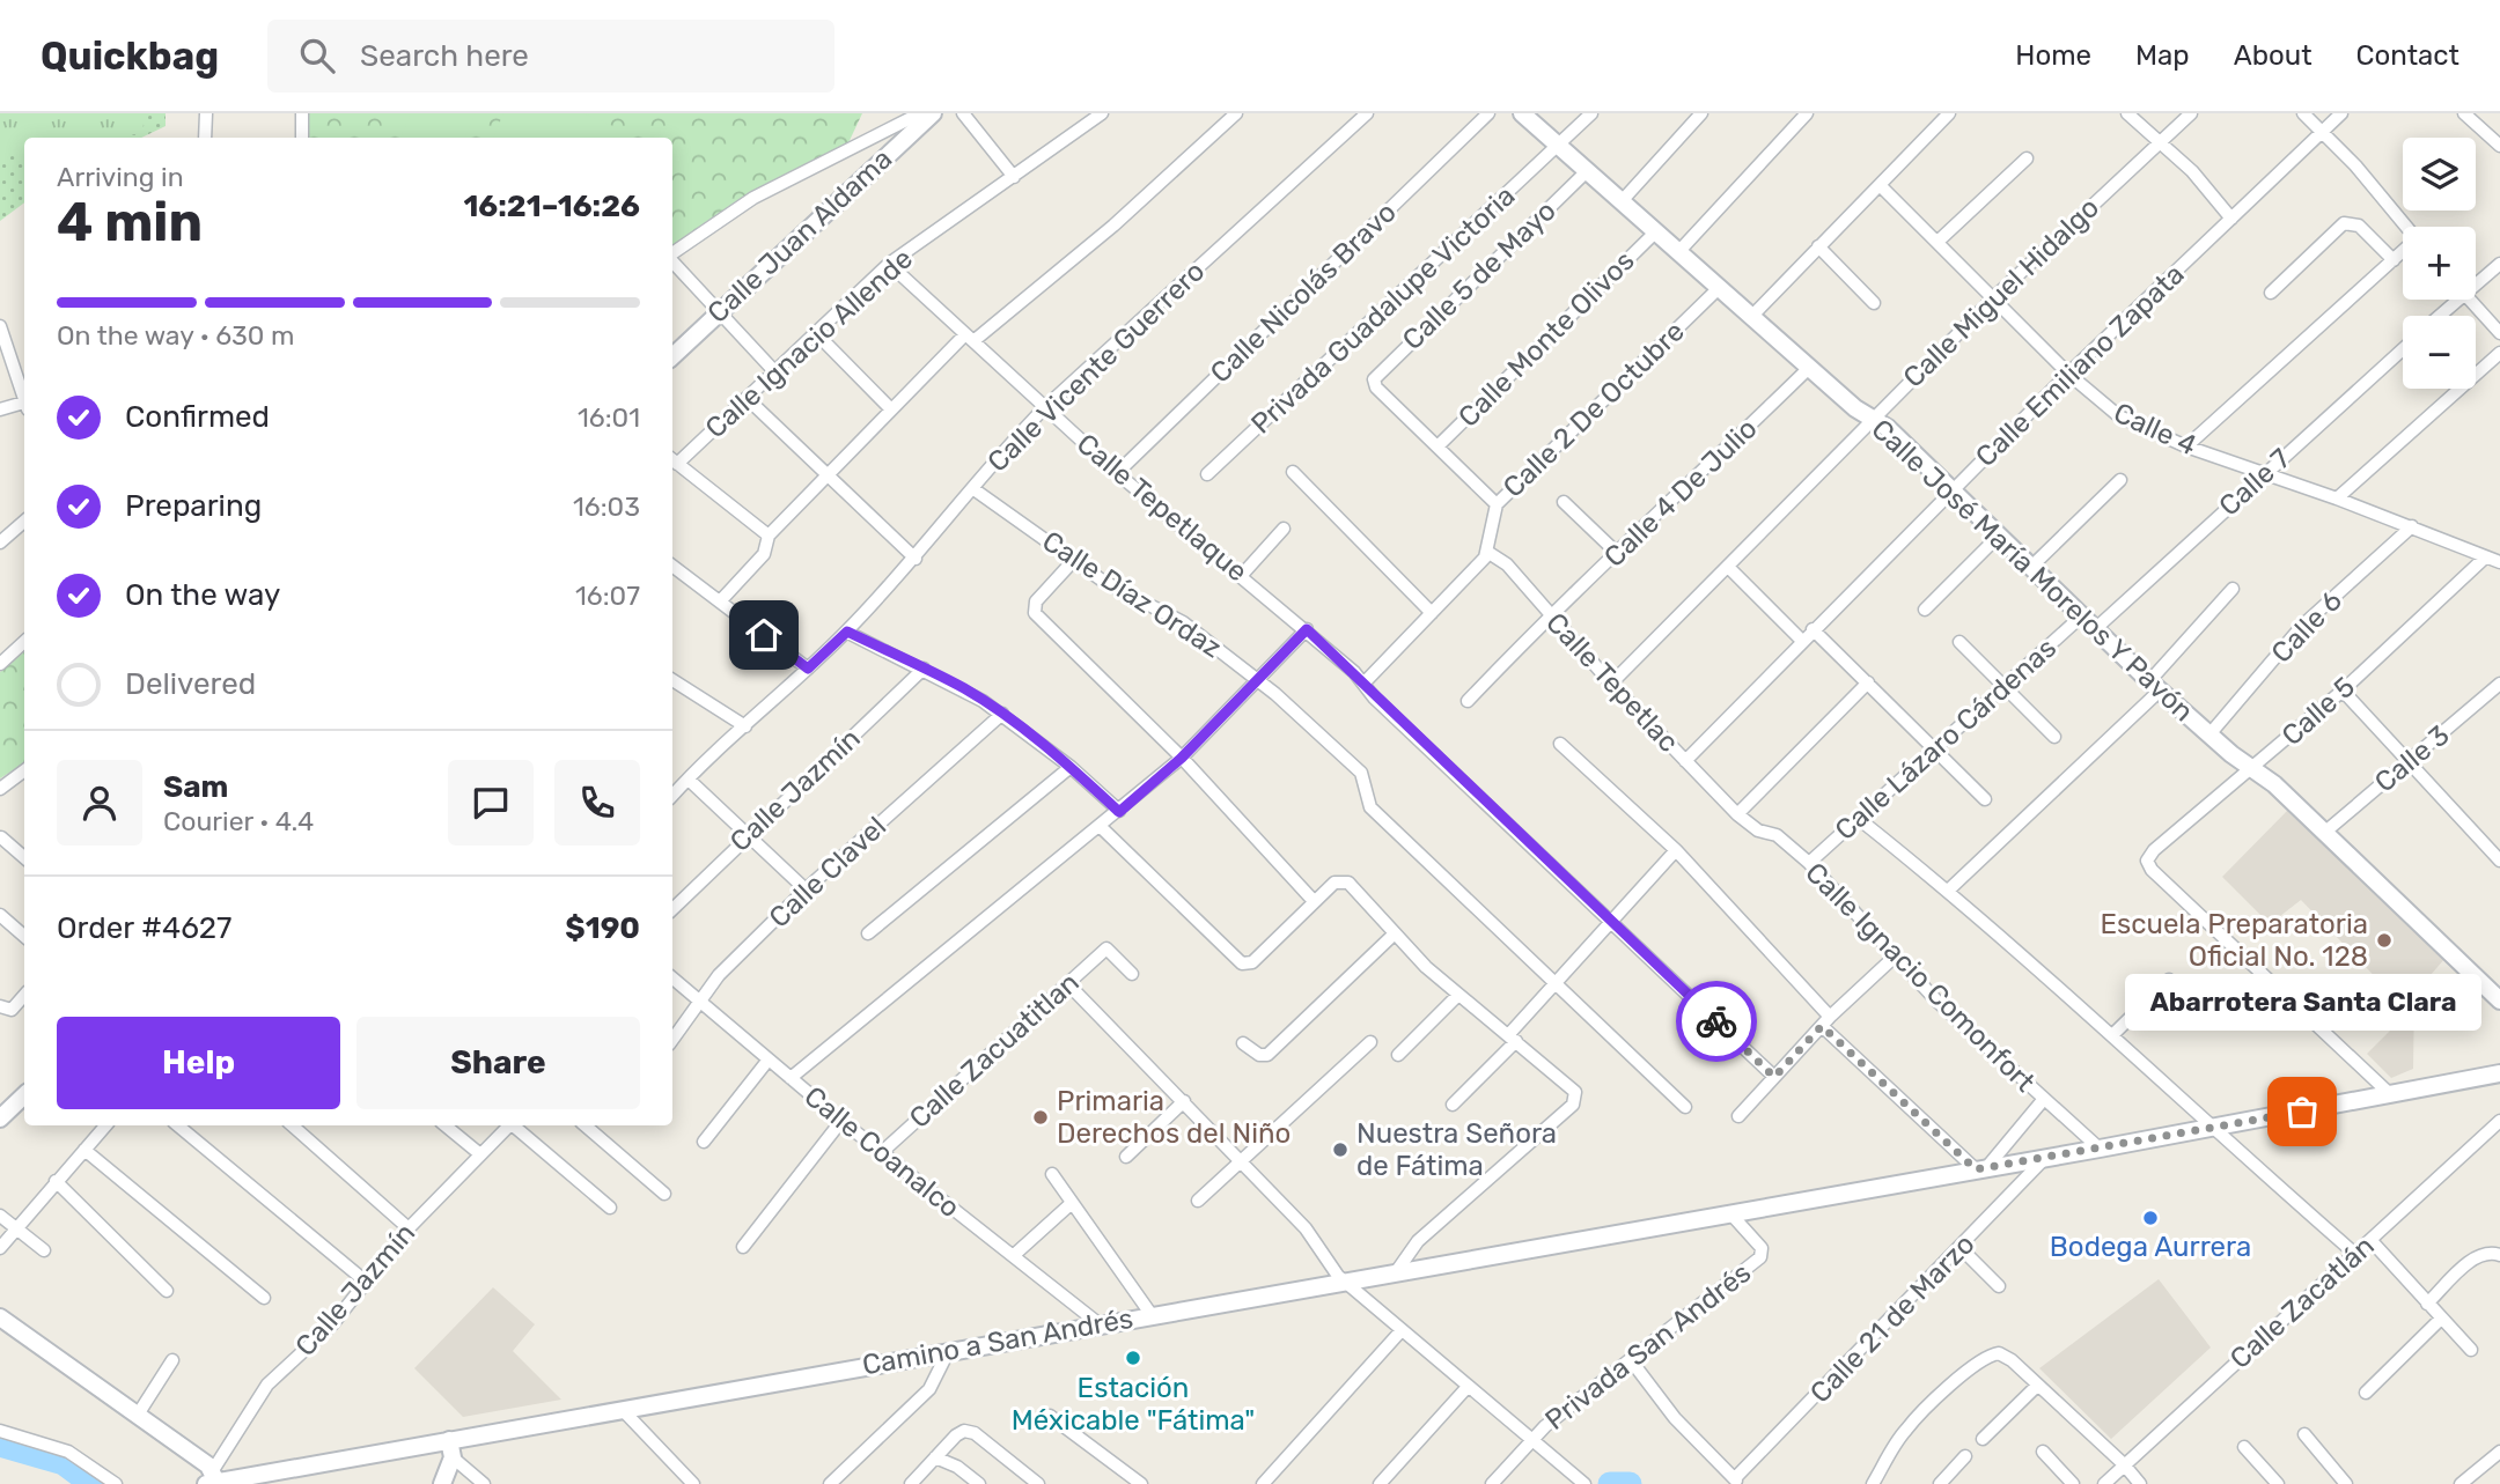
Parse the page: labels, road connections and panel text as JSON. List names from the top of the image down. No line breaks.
{"streets":{"main road":["Calle Juan Aldama","Calle José María Morelos Y Pavón","Camino a San Andrés"],"street":["Calle 5 de Mayo","Calle Nicolás Bravo","Calle Miguel Hidalgo","Privada Guadalupe Victoria","Calle Monte Olivos","Calle Ignacio Allende","Calle Emiliano Zapata","Calle Vicente Guerrero","Calle 2 De Octubre","Calle 4","Calle 7","Calle 4 De Julio","Calle Tepetlaque","Calle Díaz Ordaz","Calle 6","Calle Tepetlac","Calle 5","Calle Lázaro Cárdenas","Calle 3","Calle Jazmín","Calle Clavel","Calle Ignacio Comonfort","Calle Zacuatitlan","Calle Coanalco","Calle Zacatlán","Calle 21 de Marzo","Privada San Andrés"]},"crossings":[["Calle 5 de Mayo","Calle Monte Olivos"],["Calle 5 de Mayo","Calle José María Morelos Y Pavón"],["Calle Nicolás Bravo","Calle Tepetlaque"],["Calle Miguel Hidalgo","Calle 4"],["Calle Miguel Hidalgo","Calle José María Morelos Y Pavón"],["Calle Miguel Hidalgo","Calle Tepetlac"],["Privada Guadalupe Victoria","Calle José María Morelos Y Pavón"],["Calle Monte Olivos","Calle José María Morelos Y Pavón"],["Calle Ignacio Allende","Calle Tepetlaque"],["Calle Emiliano Zapata","Calle 4"],["Calle Emiliano Zapata","Calle José María Morelos Y Pavón"],["Calle Emiliano Zapata","Calle Tepetlac"],["Calle Vicente Guerrero","Calle Tepetlaque"],["Calle Vicente Guerrero","Calle Díaz Ordaz"],["Calle 2 De Octubre","Calle José María Morelos Y Pavón"],["Calle 2 De Octubre","Calle Tepetlac"],["Calle 4","Calle 7"],["Calle 4","Calle 6"],["Calle 4","Calle 5"],["Calle 7","Calle José María Morelos Y Pavón"],["Calle 4 De Julio","Calle José María Morelos Y Pavón"],["Calle 4 De Julio","Calle Tepetlac"],["Calle José María Morelos Y Pavón","Calle 6"],["Calle José María Morelos Y Pavón","Calle 5"],["Calle José María Morelos Y Pavón","Calle Lázaro Cárdenas"],["Calle José María Morelos Y Pavón","Calle 3"],["Calle Tepetlac","Calle Ignacio Comonfort"],["Calle 5","Camino a San Andrés"],["Calle Lázaro Cárdenas","Calle Ignacio Comonfort"],["Calle Jazmín","Camino a San Andrés"],["Calle Clavel","Calle Coanalco"],["Calle Ignacio Comonfort","Camino a San Andrés"],["Calle Zacuatitlan","Calle Coanalco"],["Calle Coanalco","Camino a San Andrés"],["Calle 21 de Marzo","Camino a San Andrés"],["Camino a San Andrés","Privada San Andrés"]],"places":["Escuela Preparatoria Oficial No. 128","Abarrotera Santa Clara","Primaria Derechos del Niño","Nuestra Señora de Fátima","Bodega Aurrera","Estación Méxicable \"Fátima\""],"page":{"header":"Quickbag","search":"Search here","nav":["Home","Map","About","Contact"],"map_buttons":["+","−"],"heading":["4 min","Arriving in","16:21–16:26"],"panel":["Sam","Courier · 4.4","Order #4627","$190"],"bar":"On the way · 630 m","list":[["Confirmed","16:01"],["Preparing","16:03"],["On the way","16:07"],"Delivered"],"bubble":"Abarrotera Santa Clara","buttons":["Help","Share"]}}
